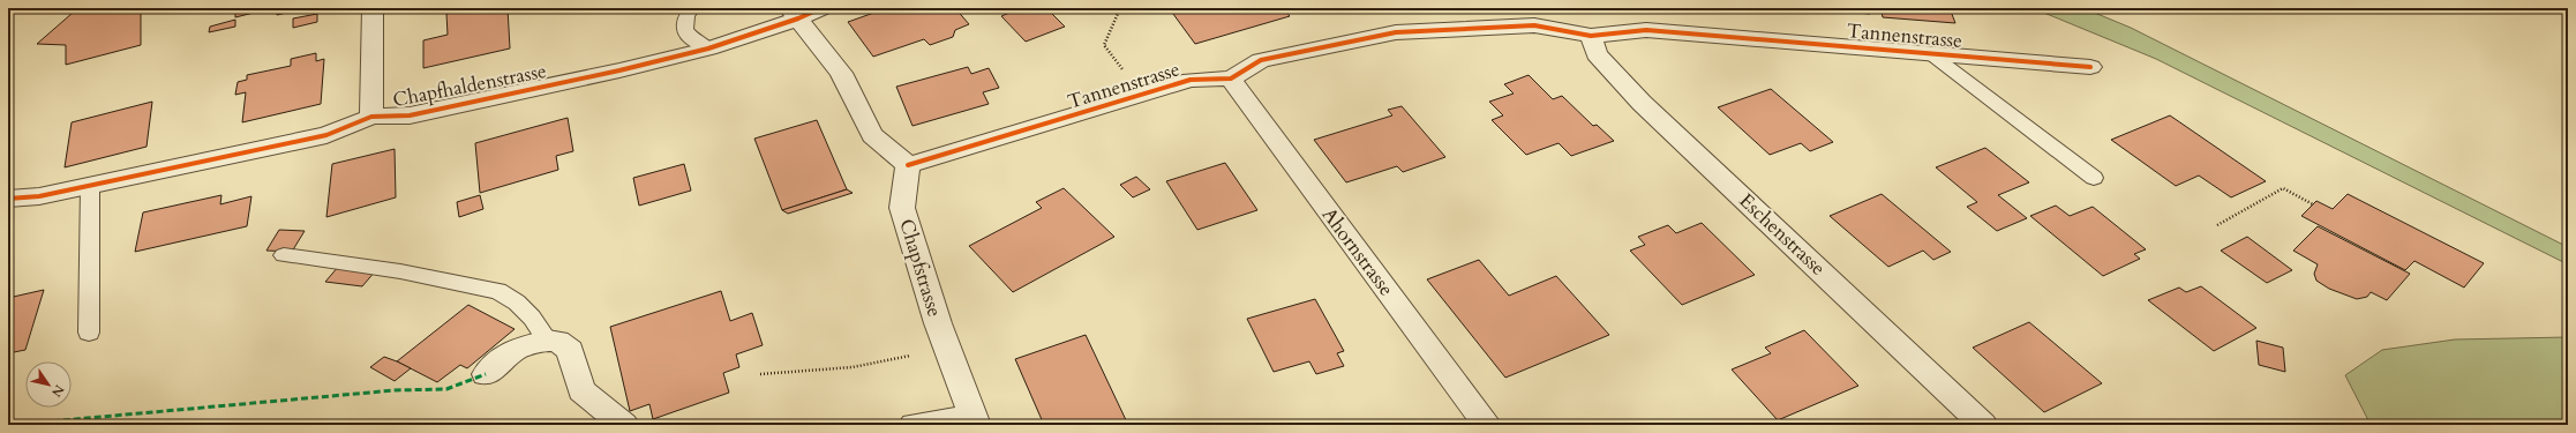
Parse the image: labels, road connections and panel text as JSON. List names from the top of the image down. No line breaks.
{"streets":{"street":["Tannenstrasse","Chapfhaldenstrasse","Eschenstrasse","Ahornstrasse","Chapfstrasse"]},"crossings":[["Tannenstrasse","Eschenstrasse"],["Tannenstrasse","Ahornstrasse"],["Tannenstrasse","Chapfstrasse"]],"north":"bottom right"}
